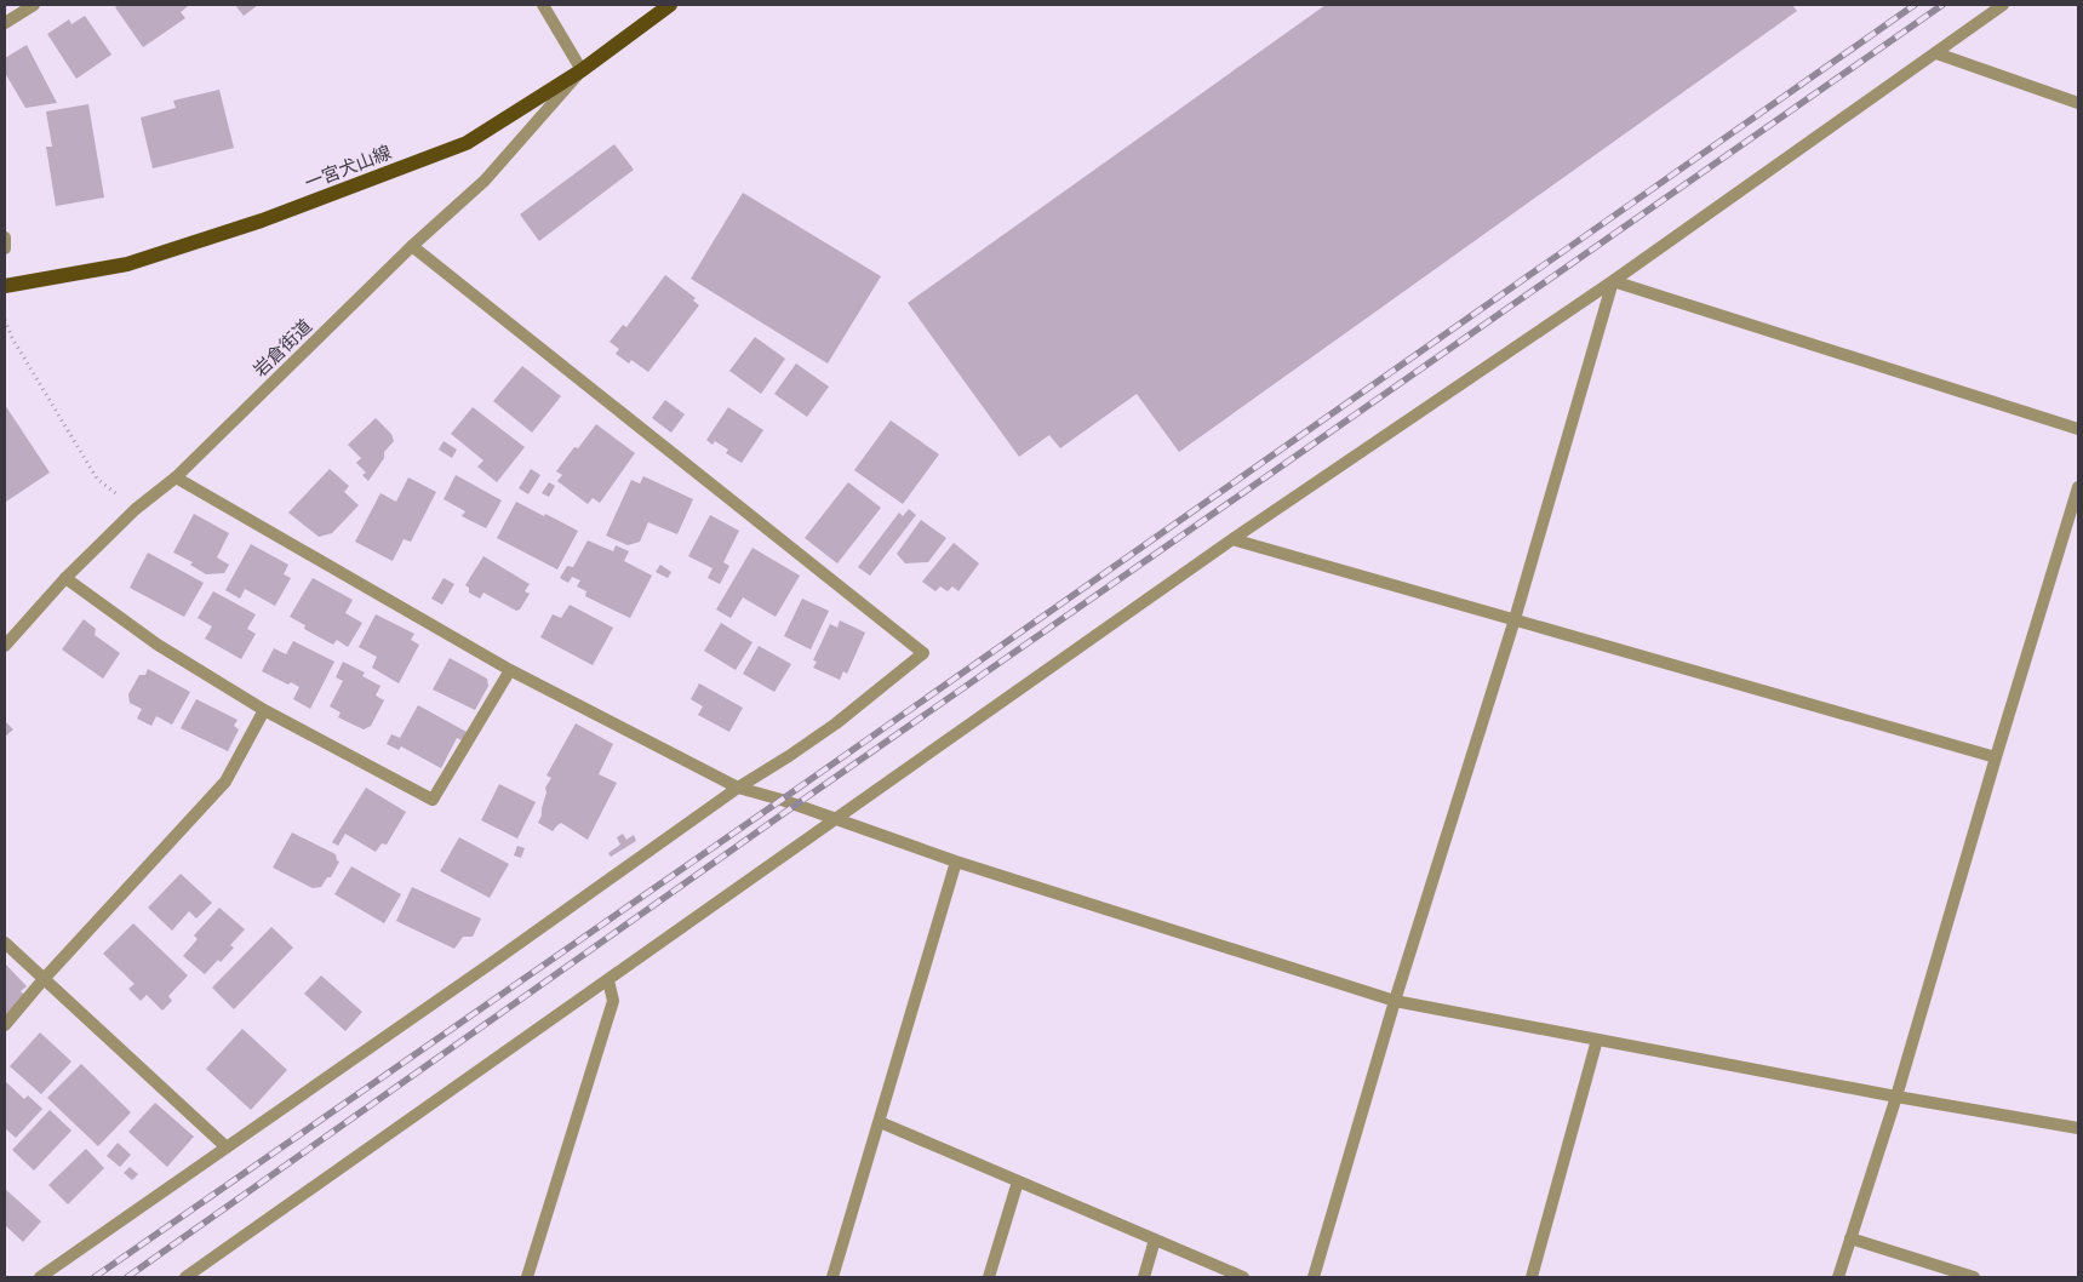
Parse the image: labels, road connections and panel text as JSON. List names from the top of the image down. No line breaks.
{"streets":{"main road":["一宮犬山線"],"street":["岩倉街道"]},"crossings":[["一宮犬山線","岩倉街道"]]}
